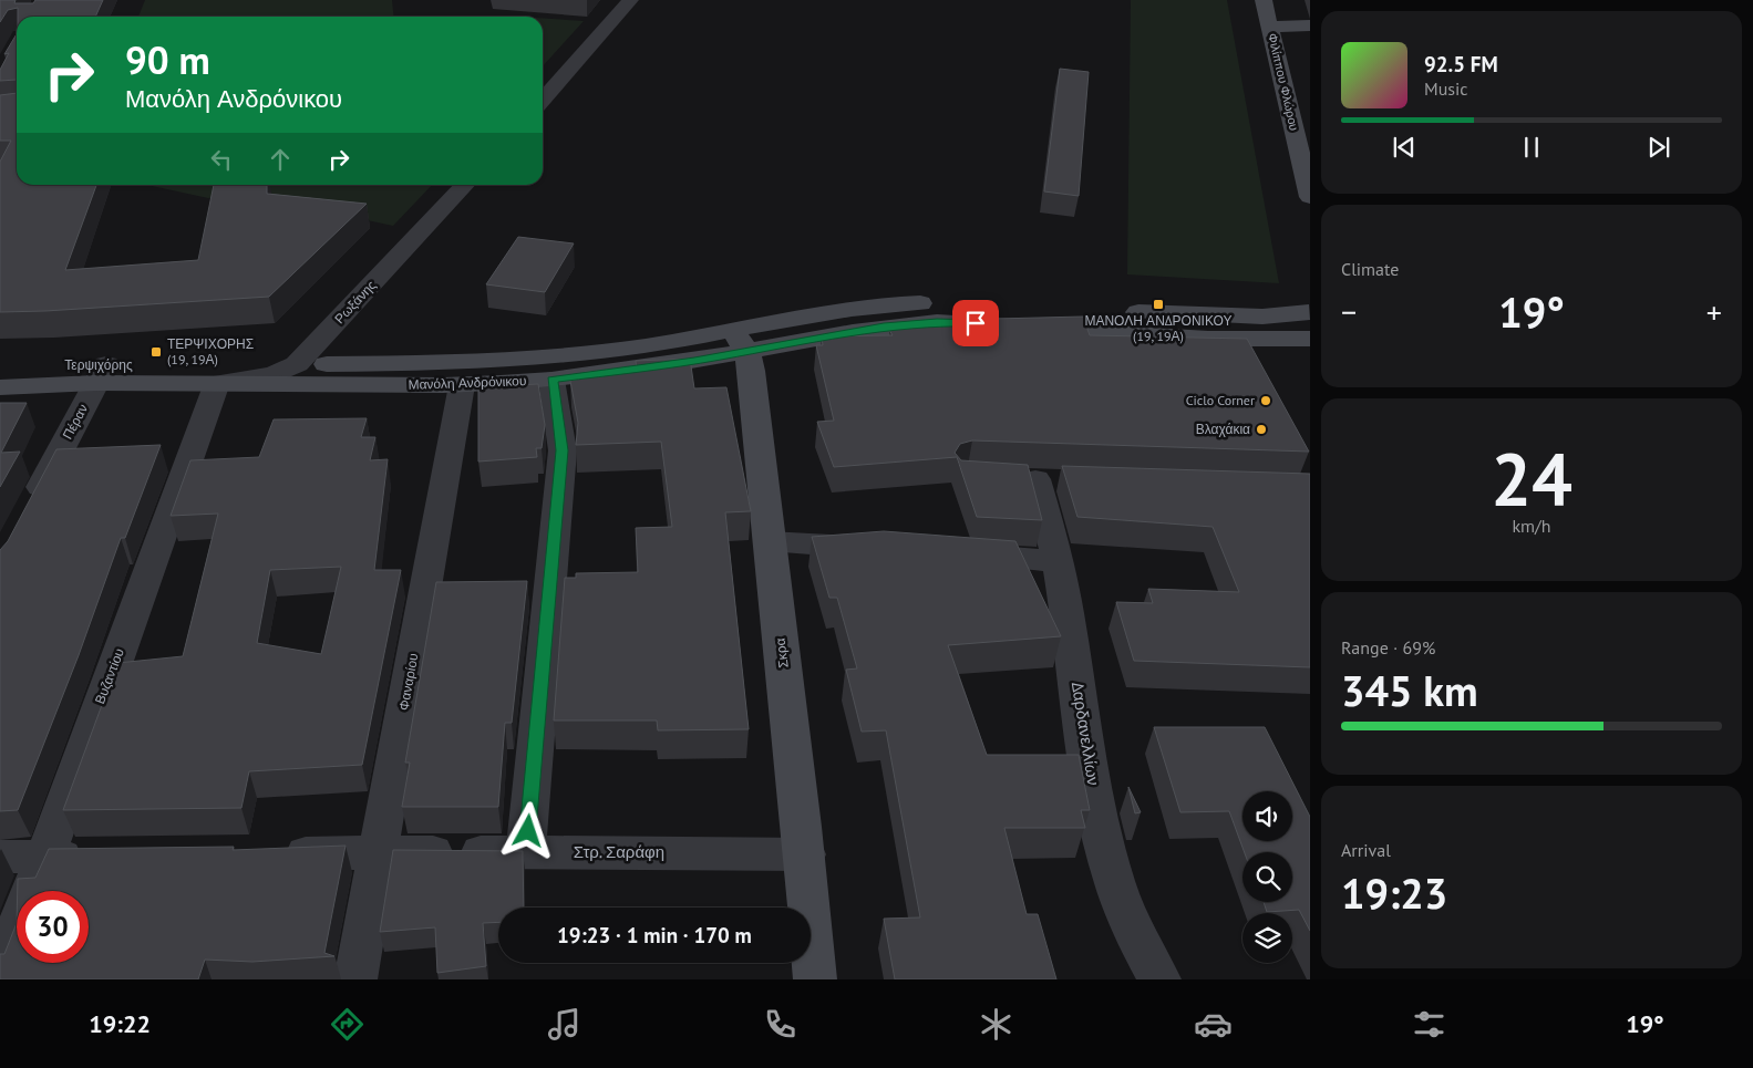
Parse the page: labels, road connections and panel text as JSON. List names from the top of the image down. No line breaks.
{"streets":{"street":["Φιλίππου Φλώρου","Ρωξάνης","Τερψιχόρης","Μανόλη Ανδρόνικου","Πέραν","Σκρα","Βυζαντίου","Φαναρίου","Δαρδανελλίων","Στρ. Σαράφη"]},"crossings":[["Ρωξάνης","Τερψιχόρης"],["Ρωξάνης","Μανόλη Ανδρόνικου"],["Ρωξάνης","Βυζαντίου"],["Τερψιχόρης","Μανόλη Ανδρόνικου"],["Τερψιχόρης","Πέραν"],["Τερψιχόρης","Βυζαντίου"],["Μανόλη Ανδρόνικου","Σκρα"],["Μανόλη Ανδρόνικου","Βυζαντίου"],["Μανόλη Ανδρόνικου","Φαναρίου"],["Σκρα","Στρ. Σαράφη"],["Φαναρίου","Στρ. Σαράφη"]],"places":{"transit":["ΜΑΝΟΛΗ ΑΝΔΡΟΝΙΚΟΥ (19, 19Α)","ΤΕΡΨΙΧΟΡΗΣ (19, 19Α)"],"other":["Ciclo Corner","Βλαχάκια"]},"page":{"turn":["90 m","Μανόλη Ανδρόνικου"],"song":["92.5 FM","Music"],"tile":["Climate",["24","km/h"],["Range · 69%","345 km"],["Arrival","19:23"]],"heat":["−","19°","+"],"limit":"30","trip":"19:23 · 1 min · 170 m","tabs":["19:22","19°"]}}
